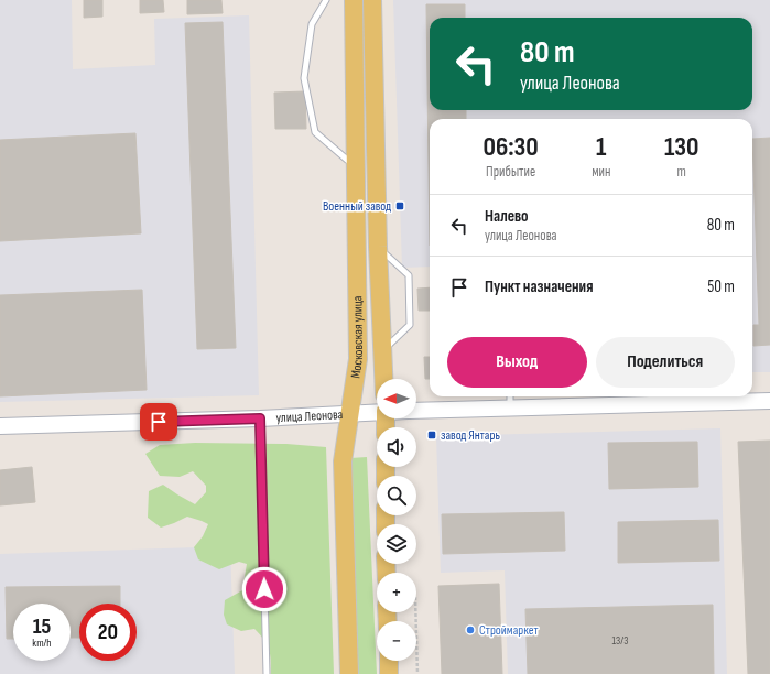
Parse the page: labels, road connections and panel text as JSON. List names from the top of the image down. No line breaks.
{"streets":{"main road":["Московская улица"],"street":["улица Леонова"]},"crossings":[["Московская улица","улица Леонова"]],"places":{"transit":["Военный завод","завод Янтарь"],"other":["Строймаркет"]},"house_numbers":["13/3"],"north":"left","page":{"turn":["80 m","улица Леонова"],"eta":["06:30","Прибытие","1","мин","130","m"],"list":[{"name":"Налево","note":"улица Леонова","value":"80 m"},{"name":"Пункт назначения","value":"50 m"}],"buttons":["Выход","Поделиться"],"map_buttons":["+","−"],"speed":"15 km/h","limit":"20"}}
